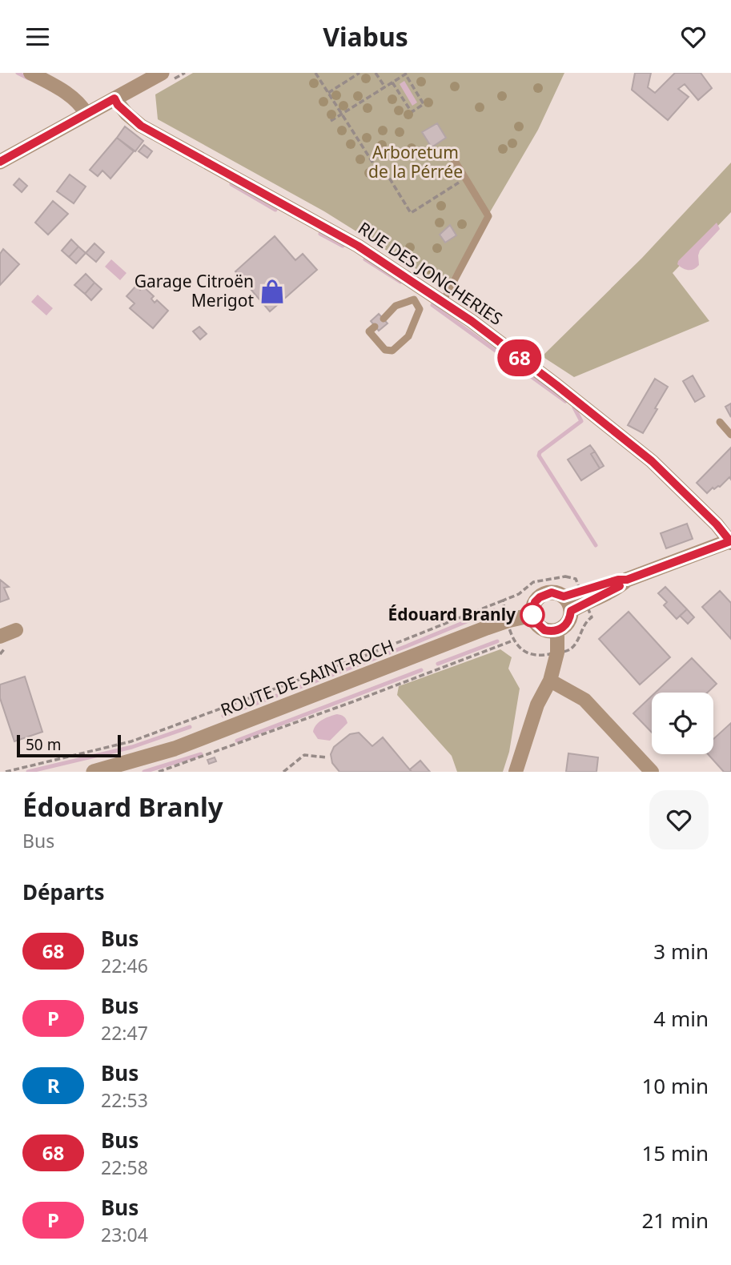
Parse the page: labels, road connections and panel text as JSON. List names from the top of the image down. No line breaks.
{"streets":{"street":["RUE DES JONCHERIES","ROUTE DE SAINT-ROCH"]},"parks":["Arboretum de la Pérrée"],"places":{"shop":["Garage Citroën Merigot"],"other":["Édouard Branly"]},"lines":["bus line 68"],"scale_bar":"50 m","page":{"header":"Viabus","on_map":"68","scale":"50 m","heading":[["Édouard Branly","Bus"],"Départs"],"list":[{"mark":"68","name":"Bus","note":"22:46","value":"3 min"},{"mark":"P","name":"Bus","note":"22:47","value":"4 min"},{"mark":"R","name":"Bus","note":"22:53","value":"10 min"},{"mark":"68","name":"Bus","note":"22:58","value":"15 min"},{"mark":"P","name":"Bus","note":"23:04","value":"21 min"}]}}
